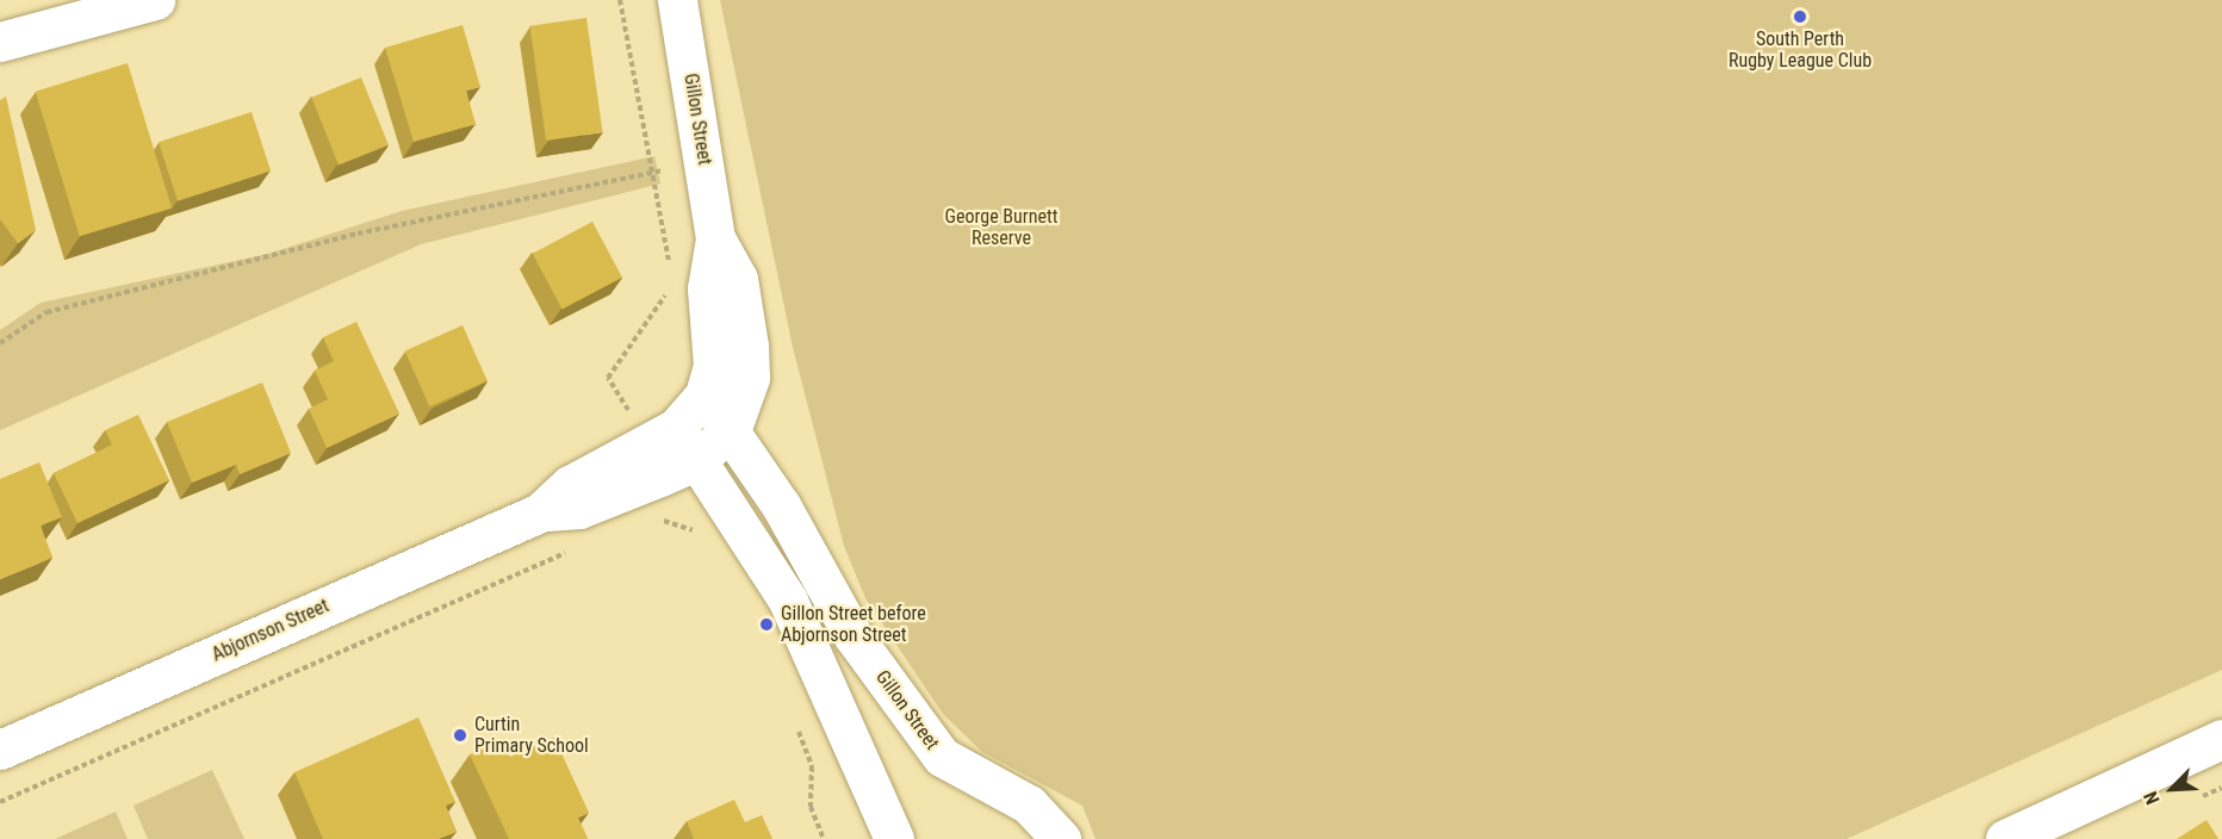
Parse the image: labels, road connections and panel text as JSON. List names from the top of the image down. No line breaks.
{"streets":{"street":["Gillon Street","Abjornson Street"]},"crossings":[["Gillon Street","Abjornson Street"]],"parks":["George Burnett Reserve"],"places":["South Perth Rugby League Club","Gillon Street before Abjornson Street","Curtin Primary School"],"north":"bottom left"}
